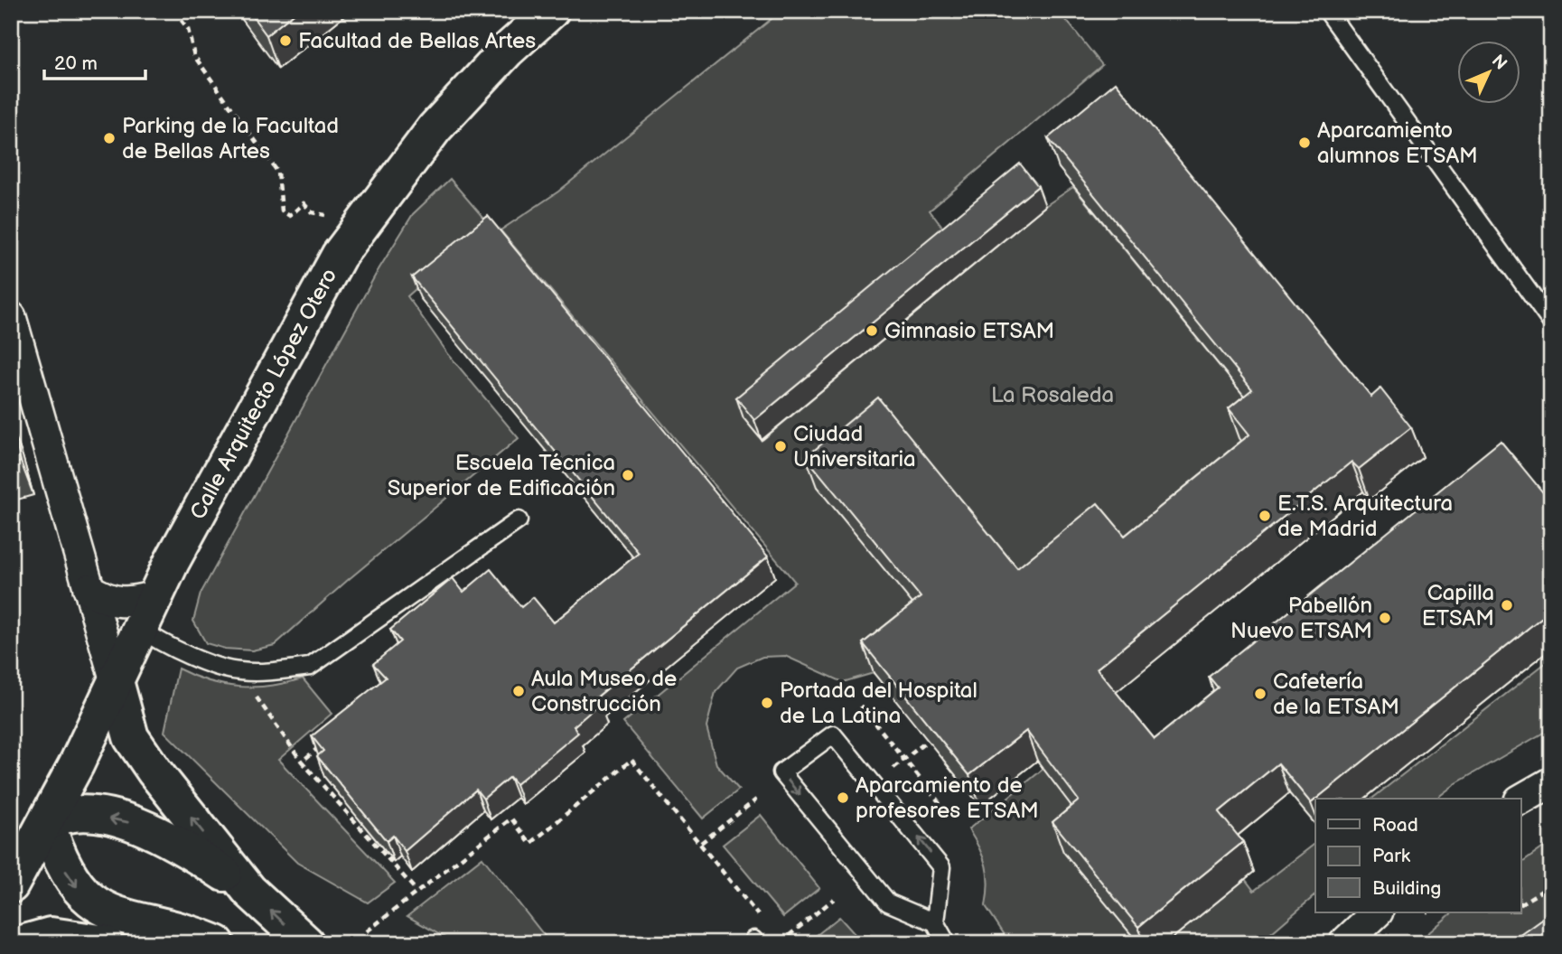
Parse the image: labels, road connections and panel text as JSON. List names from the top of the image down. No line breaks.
{"streets":{"street":["Calle Arquitecto López Otero"]},"parks":["La Rosaleda"],"places":["Facultad de Bellas Artes","Parking de la Facultad de Bellas Artes","Aparcamiento alumnos ETSAM","Gimnasio ETSAM","Ciudad Universitaria","Escuela Técnica Superior de Edificación","E.T.S. Arquitectura de Madrid","Capilla ETSAM","Pabellón Nuevo ETSAM","Aula Museo de Construcción","Cafetería de la ETSAM","Portada del Hospital de La Latina","Aparcamiento de profesores ETSAM"],"legend":["Road","Park","Building"],"scale_bar":"20 m","north":"top right"}
